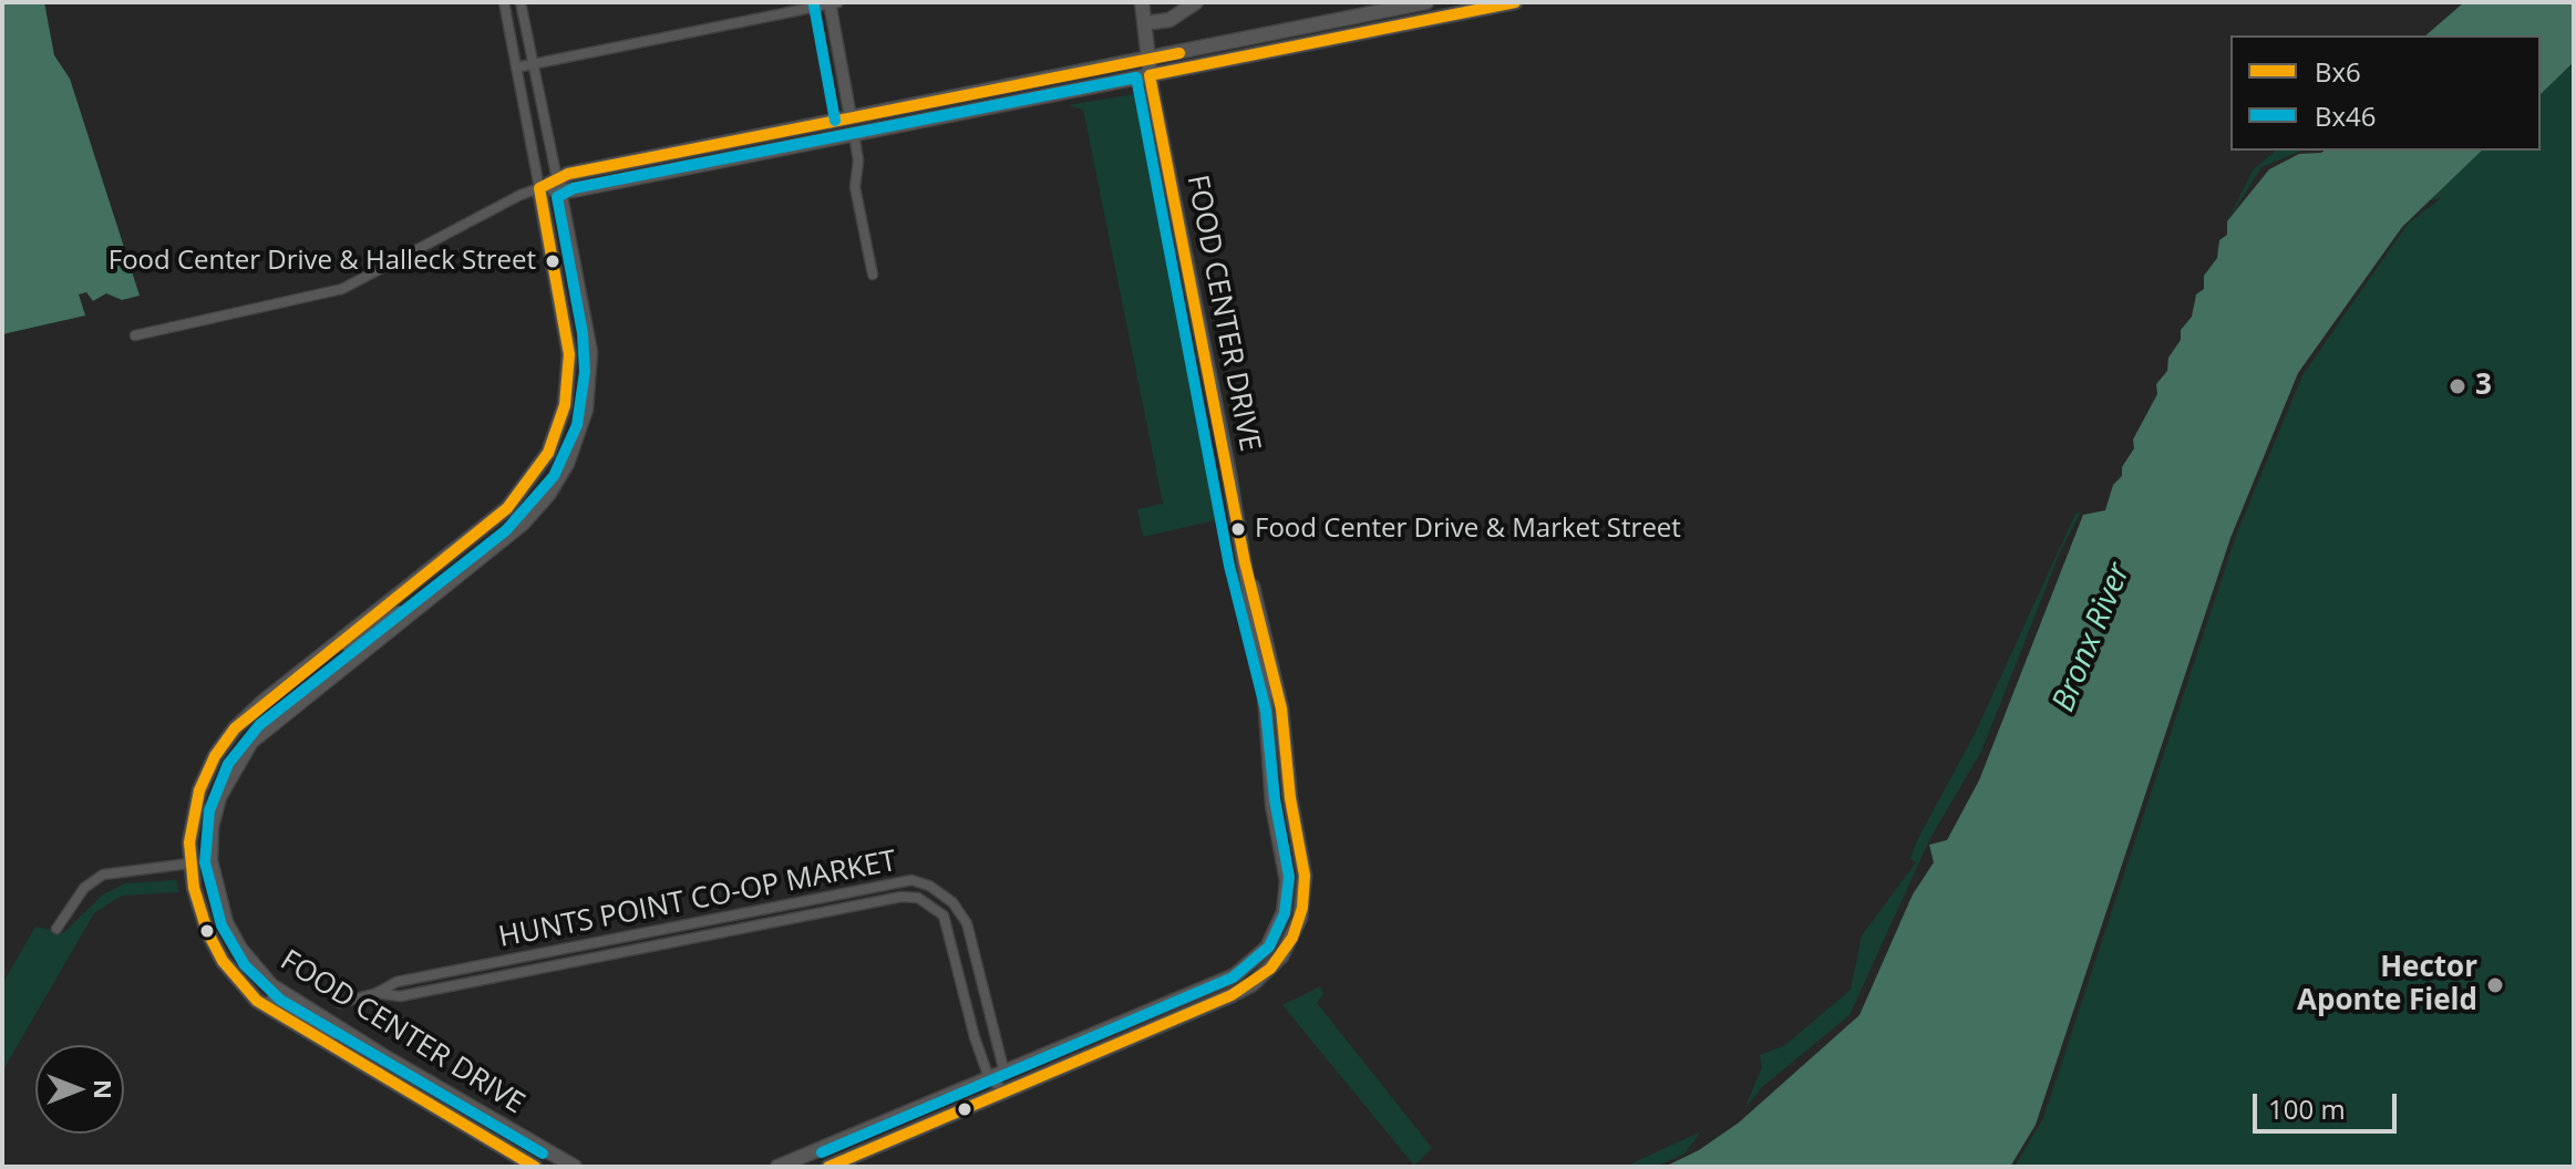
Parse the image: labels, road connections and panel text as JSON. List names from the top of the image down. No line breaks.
{"streets":{"main road":["FOOD CENTER DRIVE"],"street":["HUNTS POINT CO-OP MARKET"]},"crossings":[["FOOD CENTER DRIVE","HUNTS POINT CO-OP MARKET"]],"water":["Bronx River"],"places":["Food Center Drive & Halleck Street","3","Food Center Drive & Market Street","Hector Aponte Field"],"lines":["transit line Bx6","transit line Bx46"],"legend":["Bx6","Bx46"],"scale_bar":"100 m","north":"right"}
